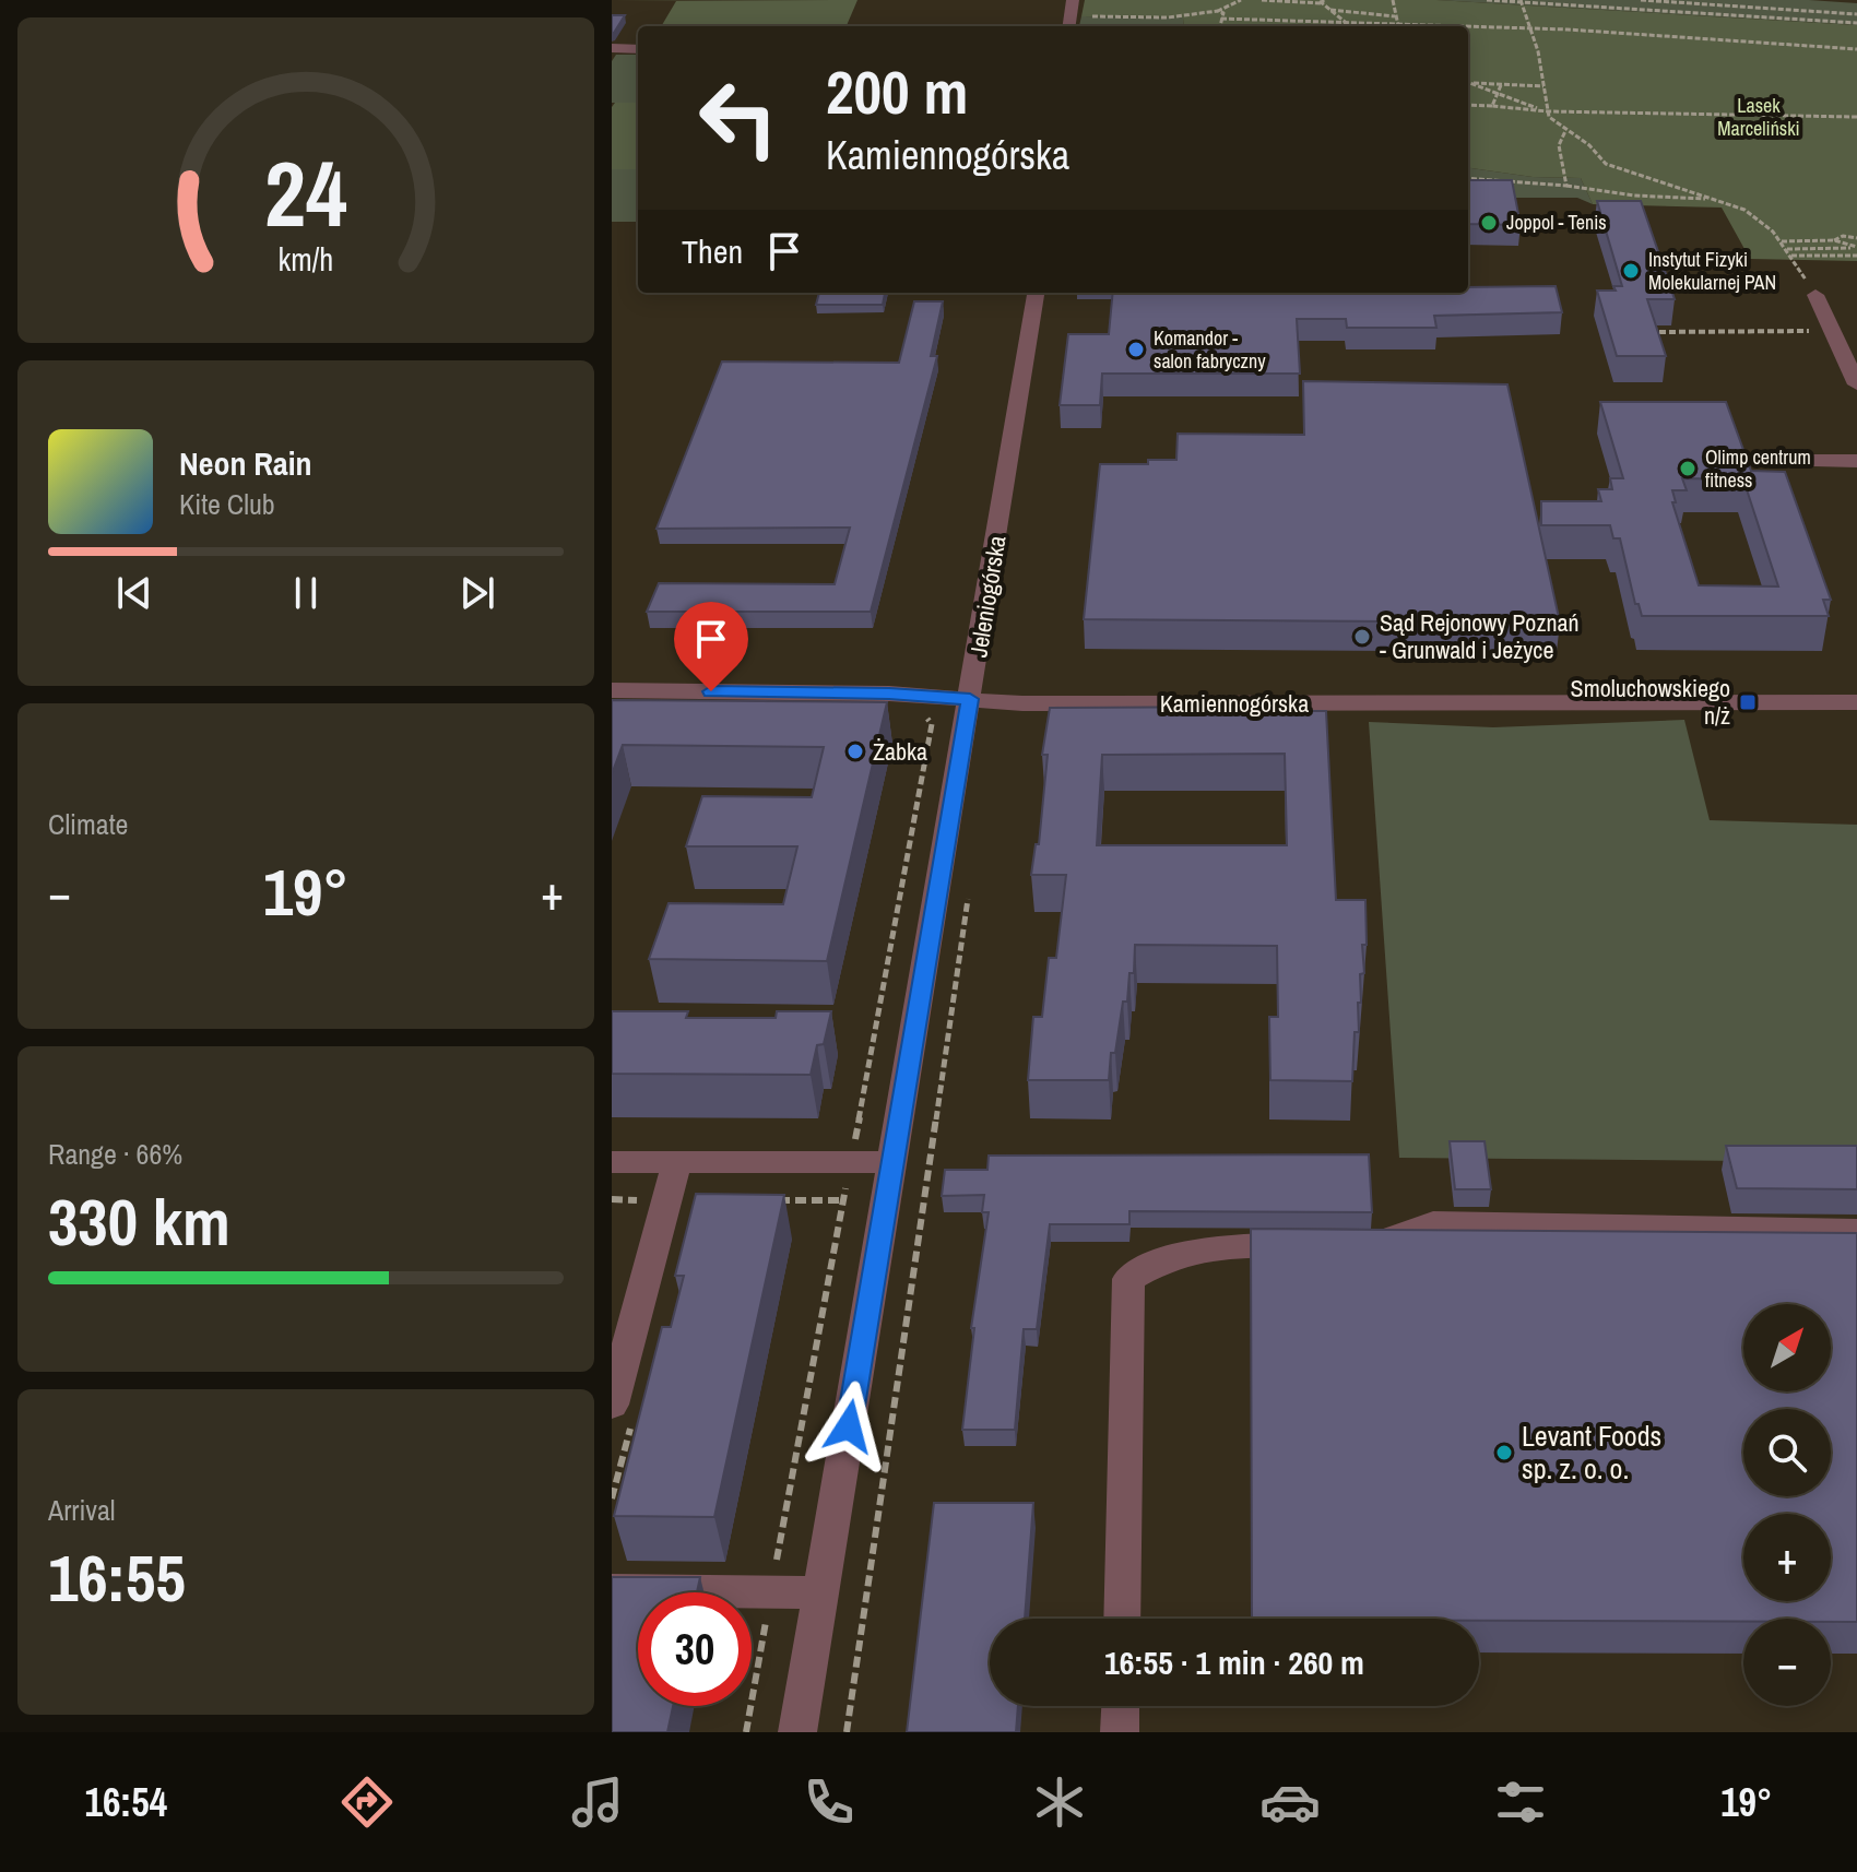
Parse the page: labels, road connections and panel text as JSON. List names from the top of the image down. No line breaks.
{"streets":{"street":["Jeleniogórska","Kamiennogórska"]},"crossings":[["Jeleniogórska","Kamiennogórska"]],"parks":["Lasek Marceliński"],"places":{"other":["Joppol - Tenis","Instytut Fizyki Molekularnej PAN","Komandor - salon fabryczny","Olimp centrum fitness","Sąd Rejonowy Poznań - Grunwald i Jeżyce","Żabka","Levant Foods sp. z. o. o."],"transit":["Smoluchowskiego n/ż"]},"north":"top right","page":{"turn":["200 m","Kamiennogórska"],"then":"Then","song":["Neon Rain","Kite Club"],"tile":["Climate",["Range · 66%","330 km"],["Arrival","16:55"]],"heat":["−","19°","+"],"map_buttons":["+","−"],"limit":"30","trip":"16:55 · 1 min · 260 m","tabs":["16:54","19°"],"gauge":["24","km/h"]}}
